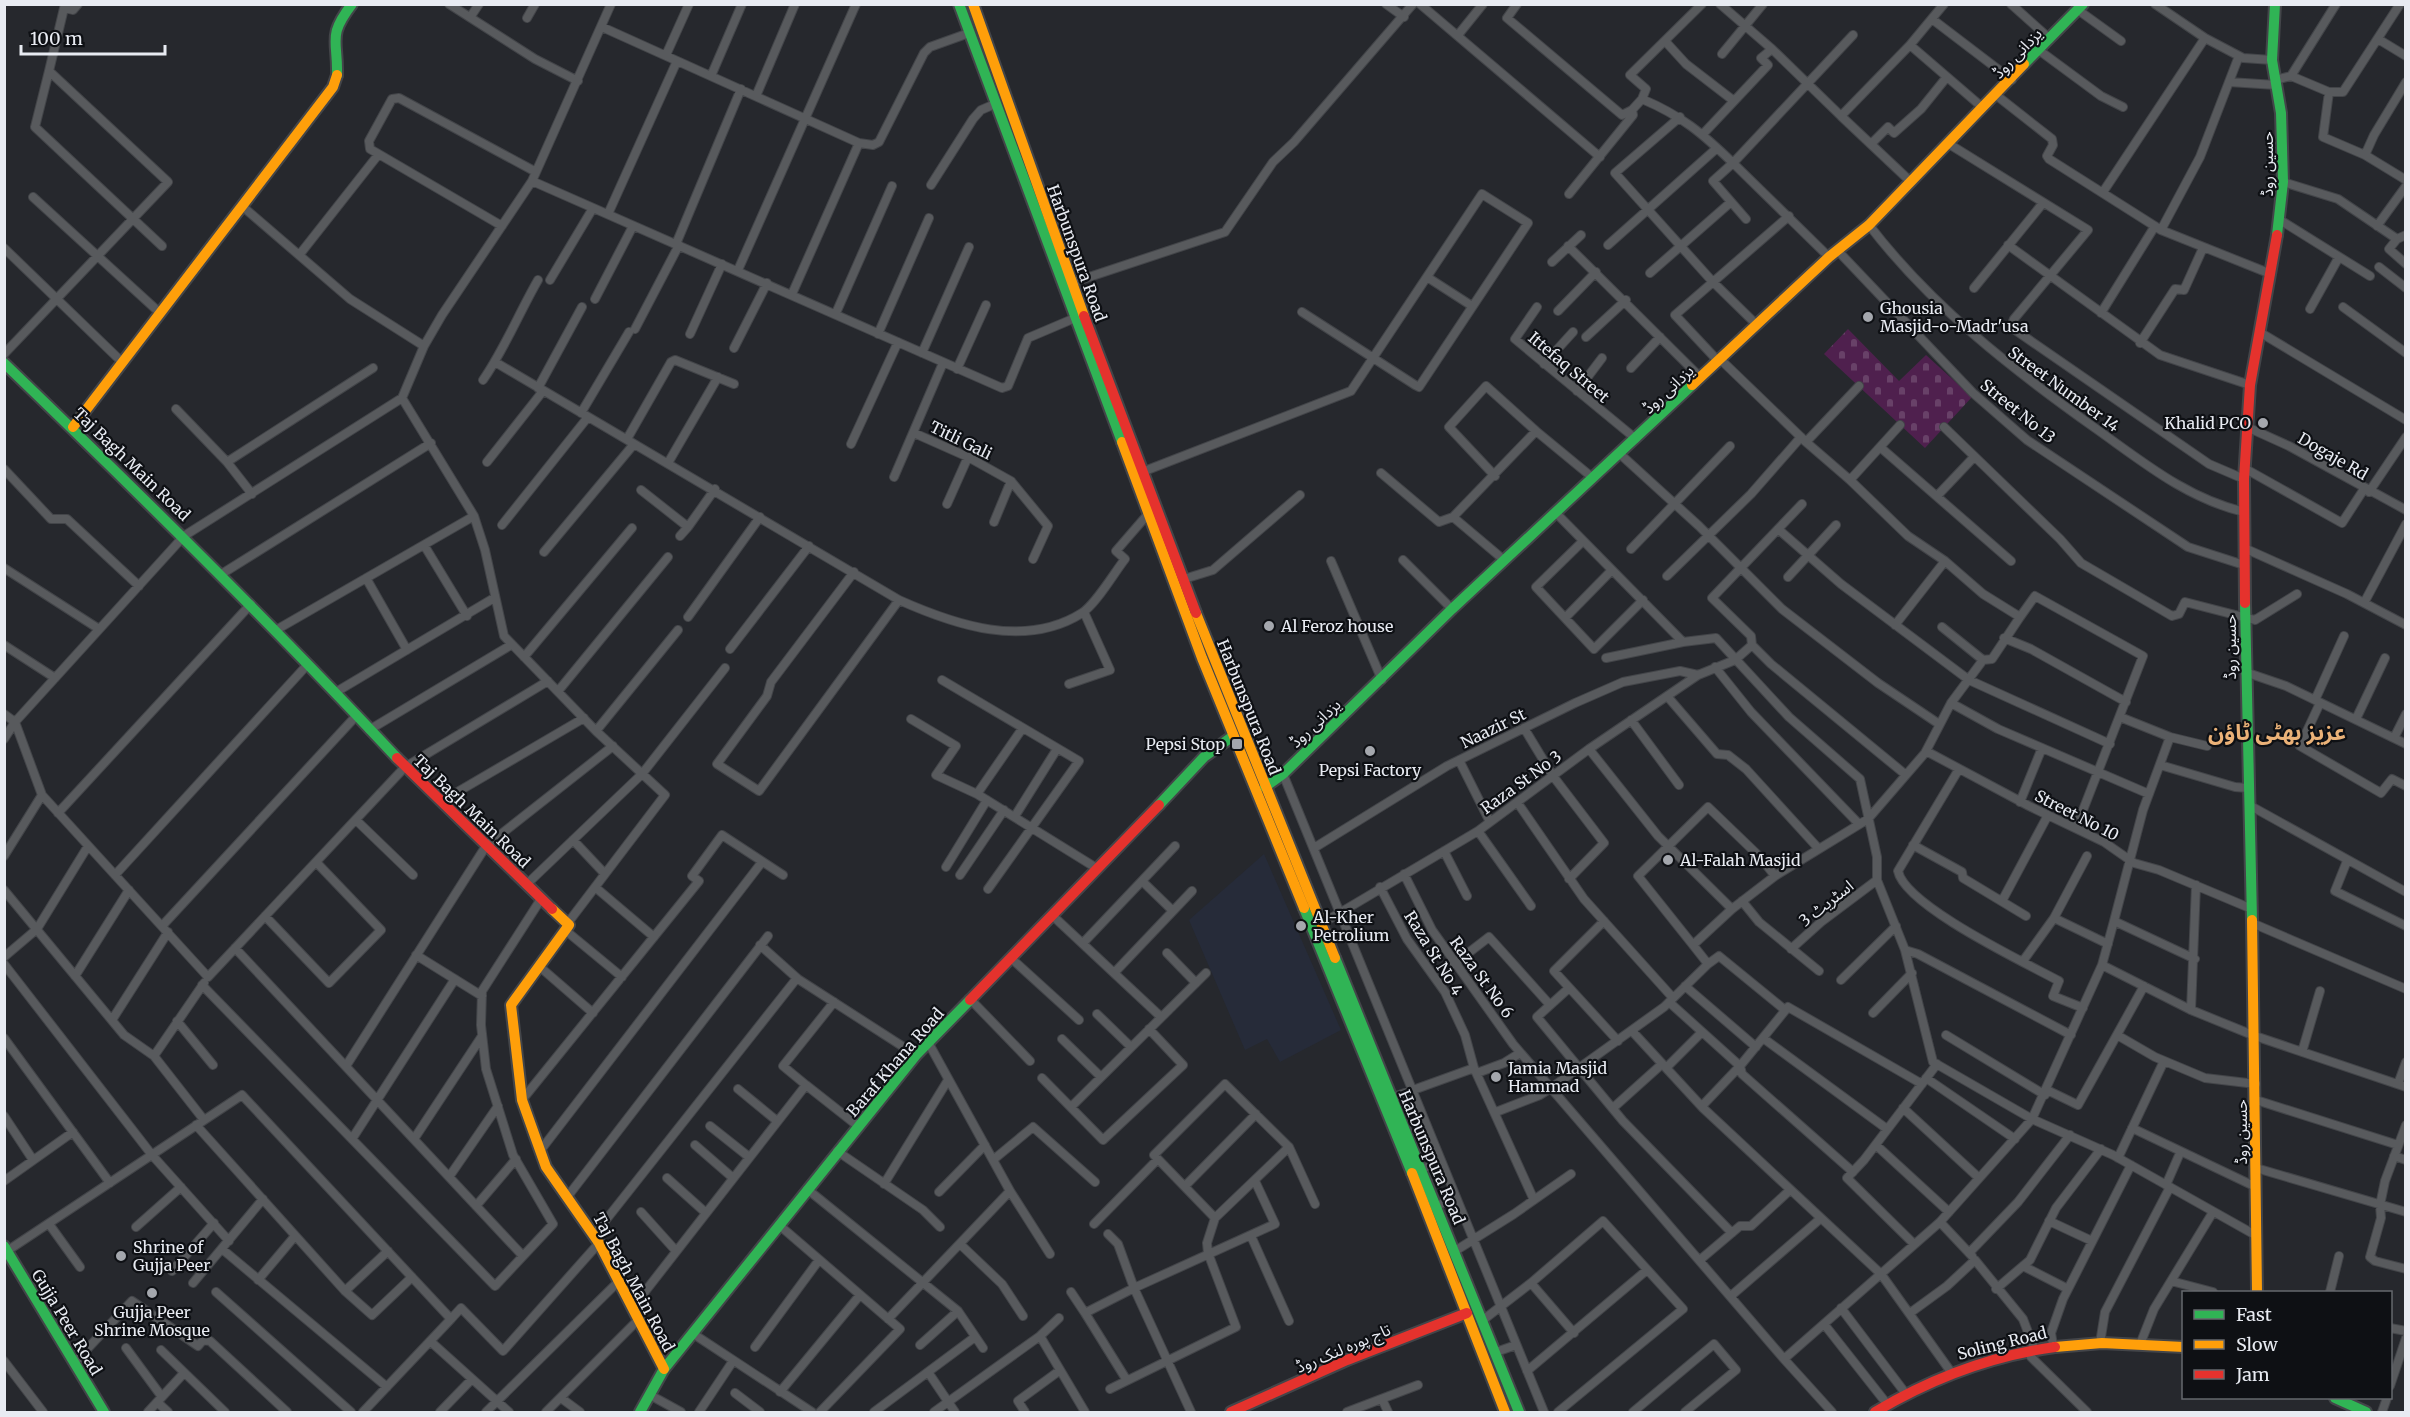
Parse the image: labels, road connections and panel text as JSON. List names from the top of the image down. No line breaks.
{"streets":{"street":["یزدانی روڈ","حسین روڈ","Harbunspura Road","Ittefaq Street","Street Number 14","Street No 13","Titli Gali","Dogaje Rd","Taj Bagh Main Road","Naazir St","Raza St No 3","Street No 10","اسٹریٹ 3","Raza St No 4","Raza St No 6","Baraf Khana Road","Gujja Peer Road","Soling Road","تاج پورہ لنک روڈ"]},"crossings":[["یزدانی روڈ","Harbunspura Road"],["یزدانی روڈ","Ittefaq Street"],["یزدانی روڈ","Street Number 14"],["یزدانی روڈ","Street No 13"],["حسین روڈ","Street Number 14"],["حسین روڈ","Street No 13"],["حسین روڈ","Dogaje Rd"],["حسین روڈ","Street No 10"],["Harbunspura Road","Raza St No 3"],["Harbunspura Road","Baraf Khana Road"],["Harbunspura Road","تاج پورہ لنک روڈ"],["Taj Bagh Main Road","Baraf Khana Road"],["Naazir St","Raza St No 3"],["Raza St No 3","Raza St No 4"],["Raza St No 3","Raza St No 6"]],"districts":["عزیز بھٹی ٹاؤن"],"places":{"other":["Ghousia Masjid-o-Madr'usa","Khalid PCO","Al Feroz house","Pepsi Factory","Al-Falah Masjid","Al-Kher Petrolium","Jamia Masjid Hammad","Shrine of Gujja Peer","Gujja Peer Shrine Mosque"],"transit":["Pepsi Stop"]},"legend":["Fast","Slow","Jam"],"scale_bar":"100 m"}
